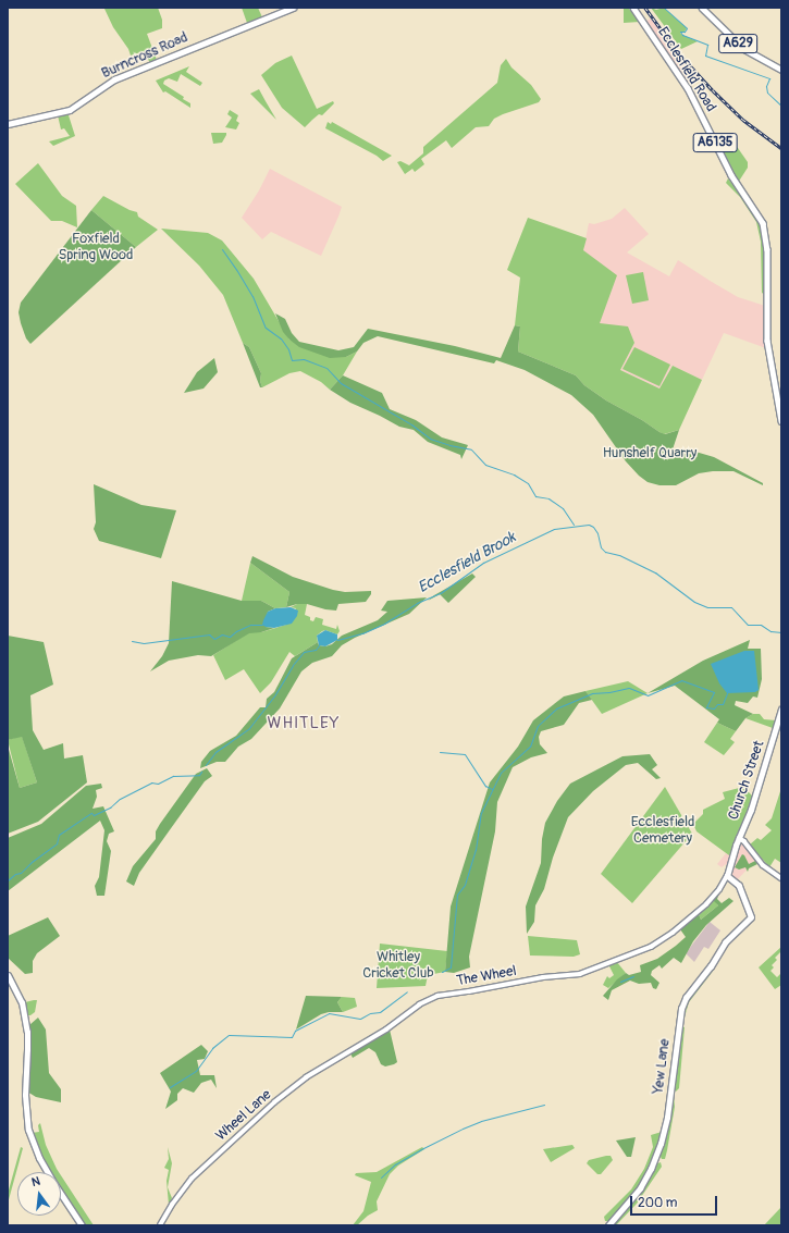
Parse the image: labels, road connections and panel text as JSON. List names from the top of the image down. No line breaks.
{"streets":{"main road":["A629","Burncross Road","Ecclesfield Road","A6135","Church Street","Yew Lane"],"street":["The Wheel","Wheel Lane"]},"crossings":[["Church Street","The Wheel"],["Church Street","Yew Lane"],["The Wheel","Yew Lane"],["The Wheel","Wheel Lane"]],"districts":["WHITLEY"],"water":["Ecclesfield Brook"],"parks":["Foxfield Spring Wood","Hunshelf Quarry","Ecclesfield Cemetery","Whitley Cricket Club"],"scale_bar":"200 m","north":"top"}
